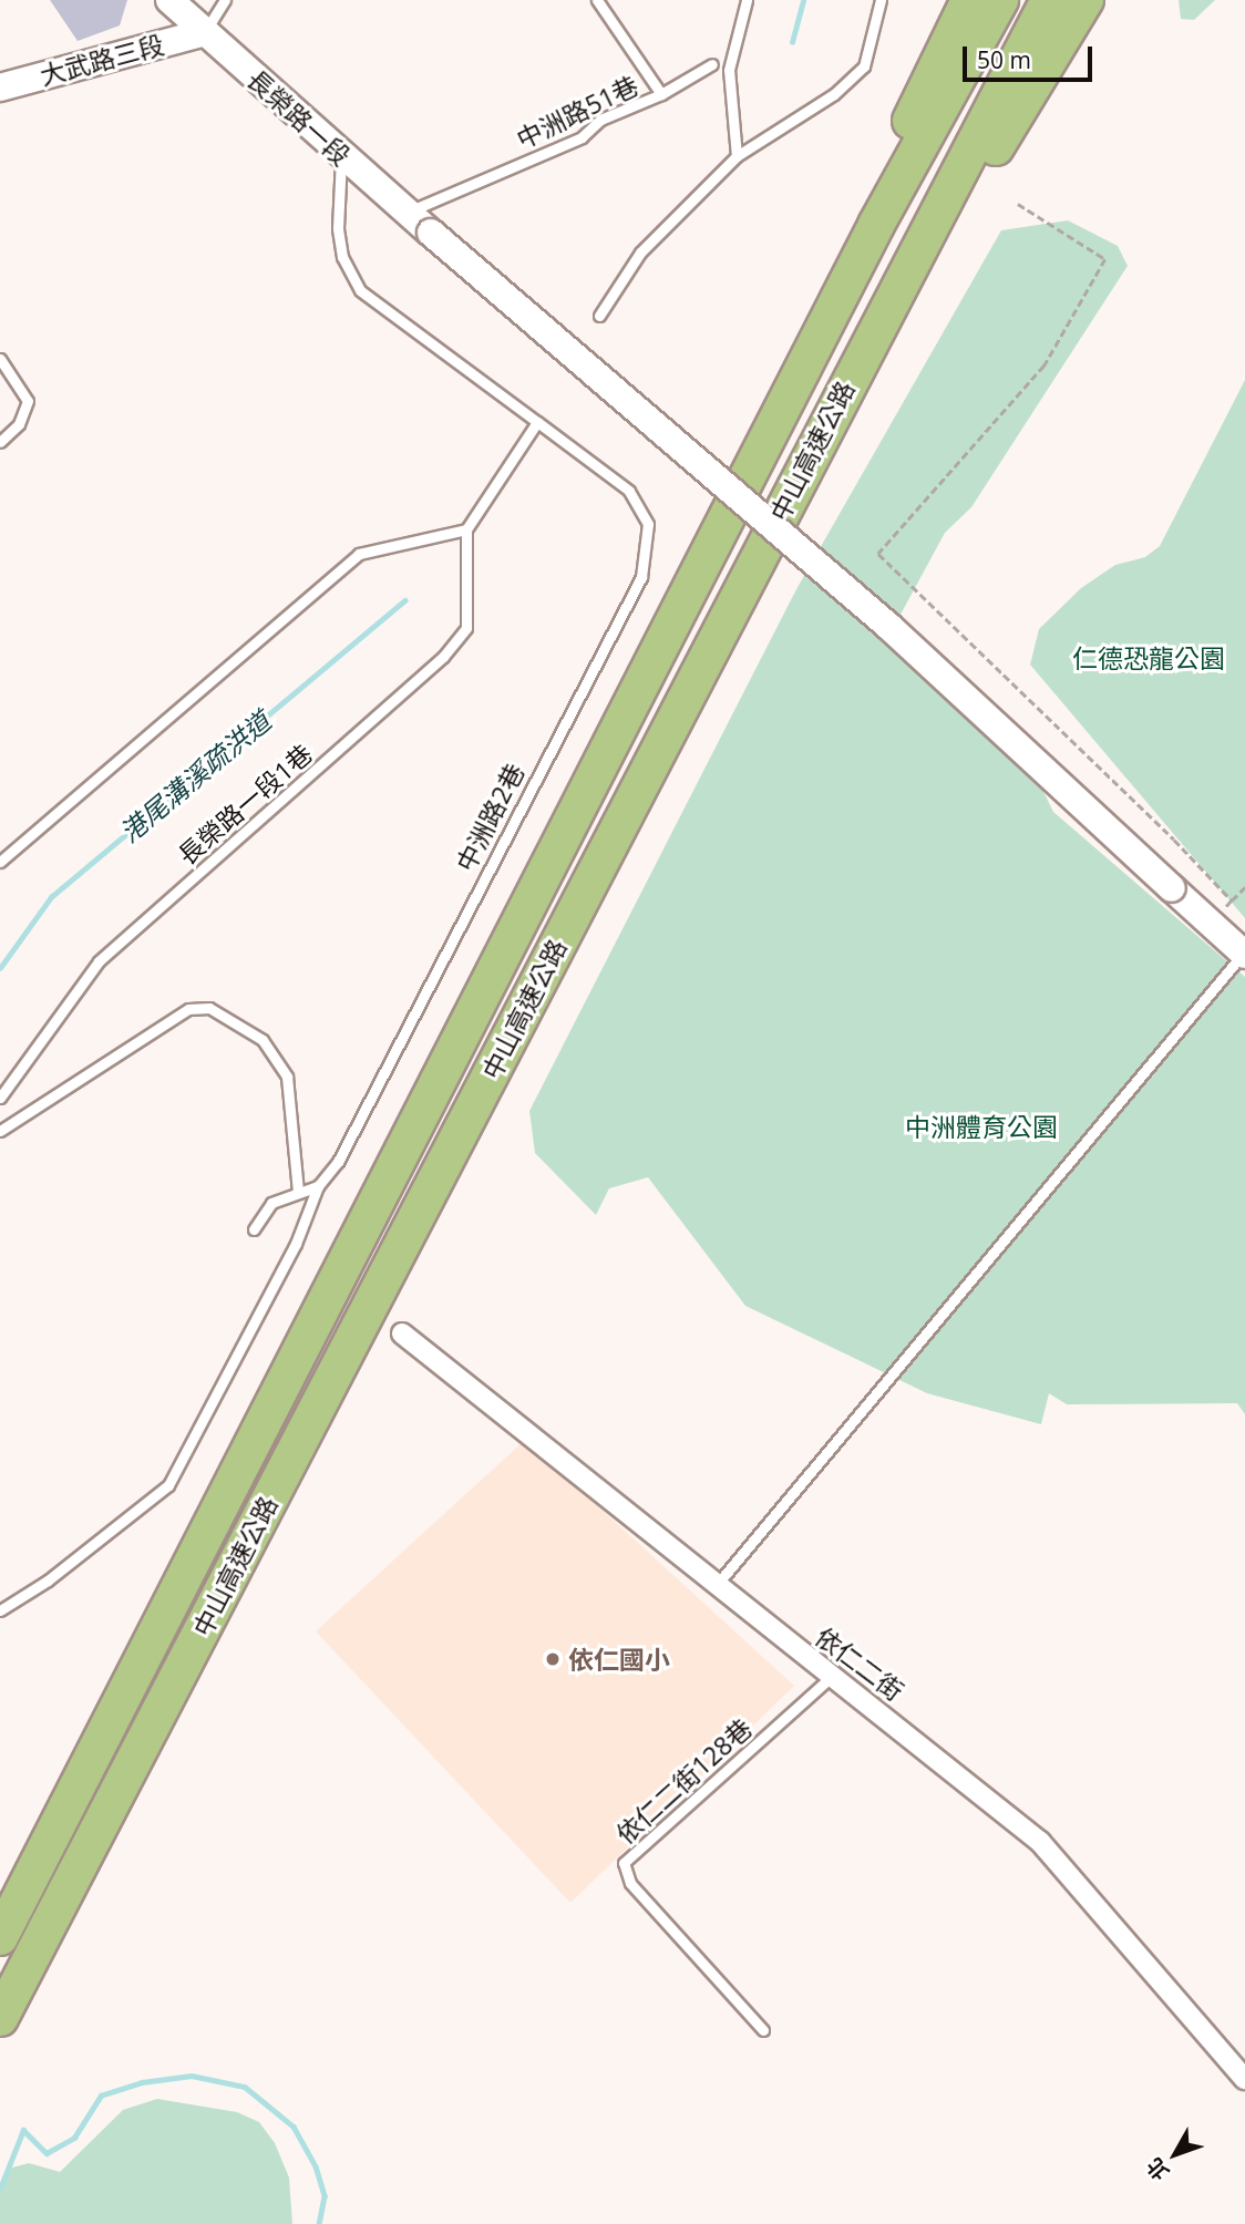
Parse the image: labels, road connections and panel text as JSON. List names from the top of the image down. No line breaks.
{"streets":{"highway":["中山高速公路"],"street":["大武路三段","長榮路一段","依仁二街"],"lane":["中洲路51巷","長榮路一段1巷","中洲路2巷","依仁二街128巷"]},"crossings":[["大武路三段","長榮路一段"],["中洲路51巷","長榮路一段"],["依仁二街","依仁二街128巷"]],"water":["港尾溝溪疏洪道"],"parks":["仁德恐龍公園","中洲體育公園"],"places":["依仁國小"],"scale_bar":"50 m","north":"bottom left"}
